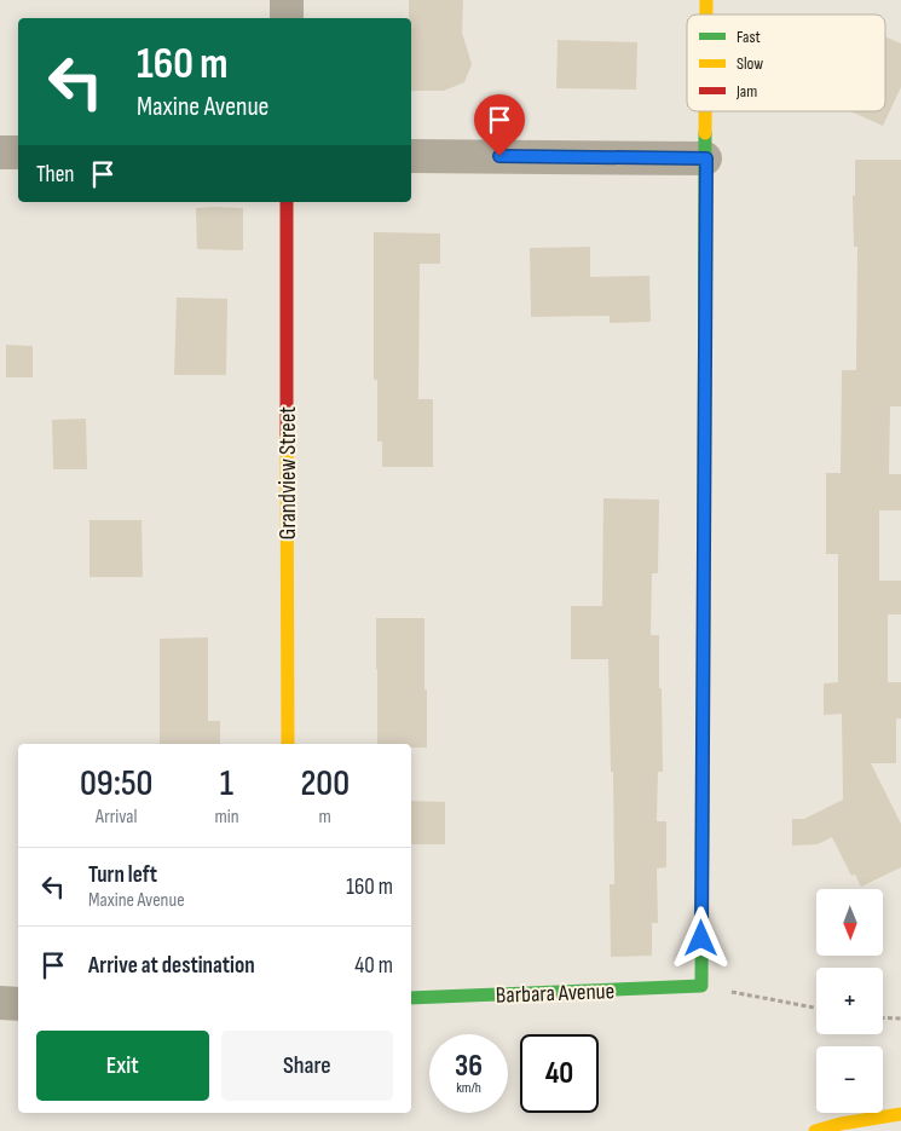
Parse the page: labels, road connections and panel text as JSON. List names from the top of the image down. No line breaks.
{"streets":{"street":["Grandview Street","Barbara Avenue"]},"legend":["Fast","Slow","Jam"],"north":"bottom","page":{"turn":["160 m","Maxine Avenue"],"then":"Then","eta":["09:50","Arrival","1","min","200","m"],"list":[{"name":"Turn left","note":"Maxine Avenue","value":"160 m"},{"name":"Arrive at destination","value":"40 m"}],"map_buttons":["+","−"],"buttons":["Exit","Share"],"speed":"36 km/h","limit":"40"}}
